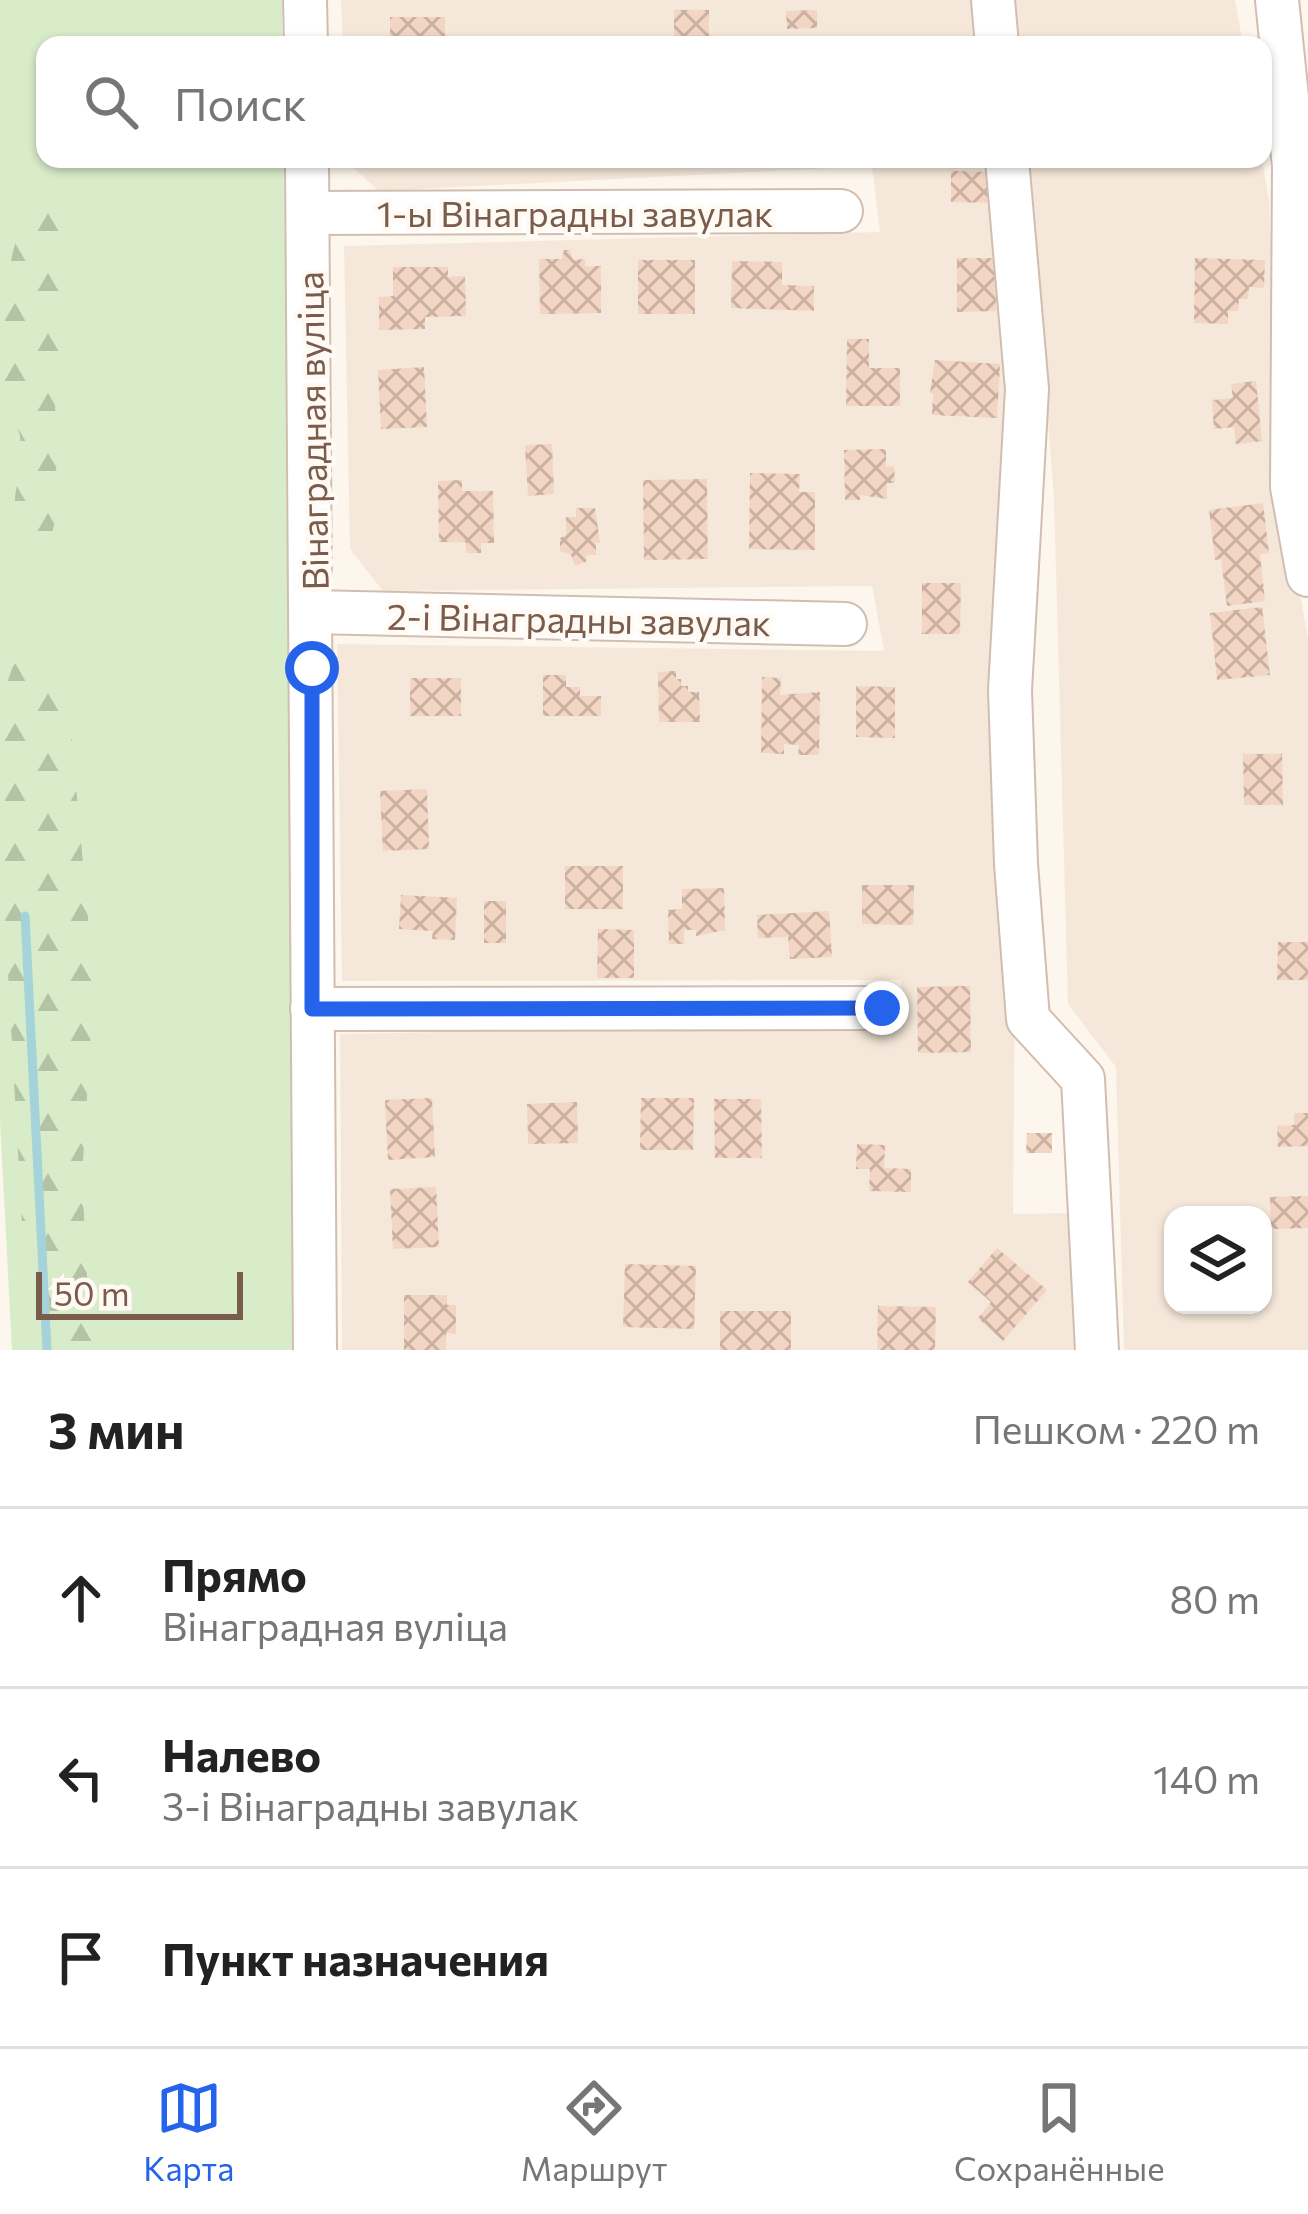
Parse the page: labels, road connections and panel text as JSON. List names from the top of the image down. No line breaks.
{"streets":{"street":["1-ы Вінаградны завулак","Вінаградная вуліца","2-і Вінаградны завулак"]},"crossings":[["1-ы Вінаградны завулак","Вінаградная вуліца"],["Вінаградная вуліца","2-і Вінаградны завулак"]],"scale_bar":"50 m","page":{"search":"Поиск","scale":"50 m","heading":["3 мин","Пешком · 220 m"],"list":[["Прямо","Вінаградная вуліца","80 m"],["Налево","3-і Вінаградны завулак","140 m"],"Пункт назначения"],"nav":["Карта","Маршрут","Сохранённые"]}}
